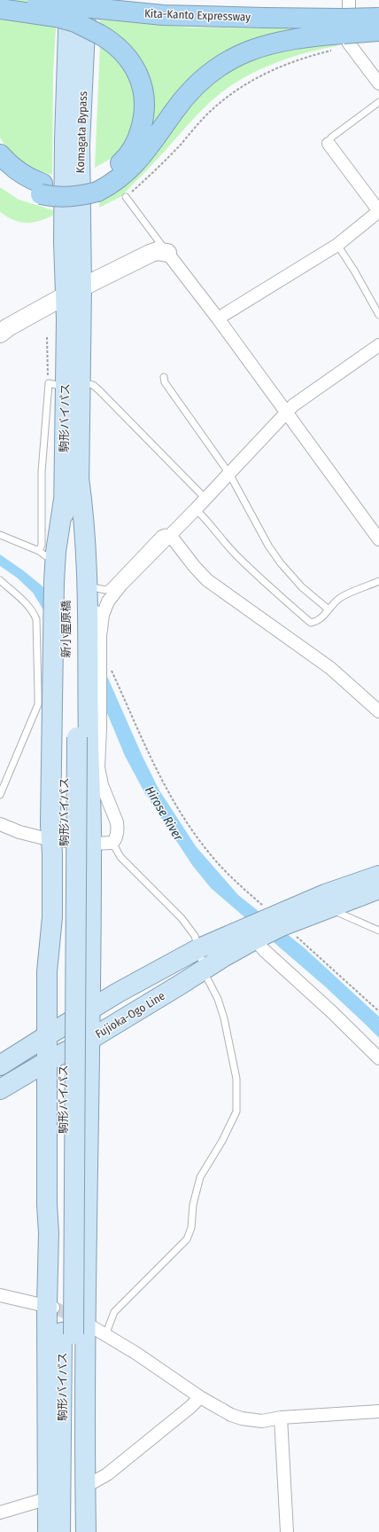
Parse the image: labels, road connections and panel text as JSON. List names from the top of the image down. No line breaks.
{"streets":{"highway":["Kita-Kanto Expressway"],"main road":["駒形バイパス","新小屋原橋","Fujioka-Ogo Line"]},"crossings":[["Kita-Kanto Expressway","駒形バイパス"],["駒形バイパス","新小屋原橋"]],"water":["Hirose River"]}
